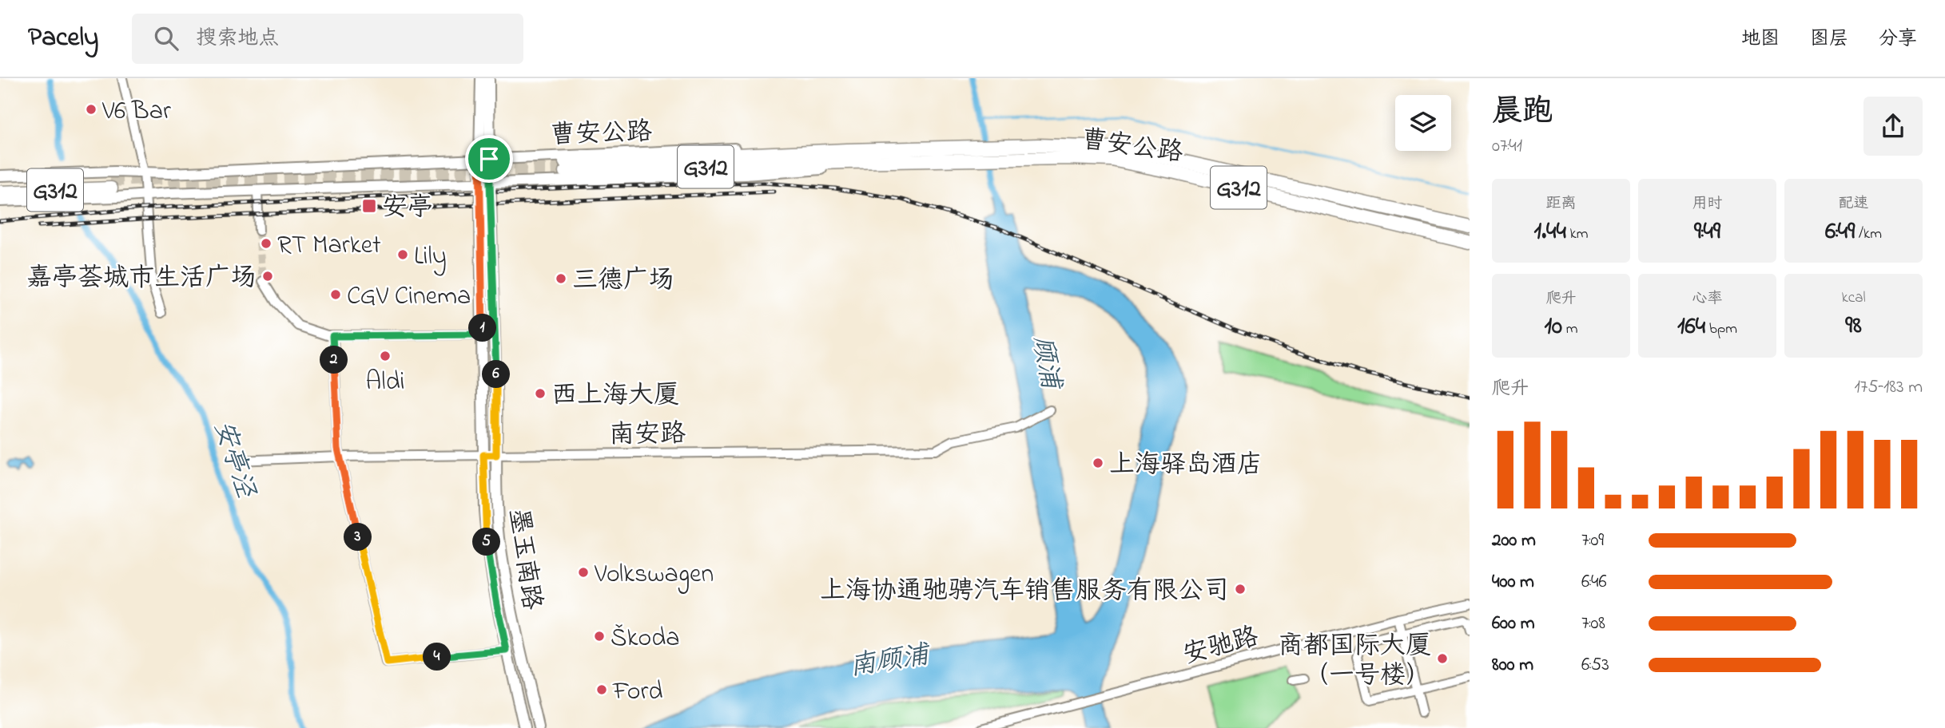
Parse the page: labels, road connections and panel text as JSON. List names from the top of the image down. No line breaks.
{"streets":{"highway":["曹安公路","G312"],"main road":["墨玉南路"],"street":["南安路","安驰路"]},"crossings":[["曹安公路","G312"],["曹安公路","墨玉南路"],["南安路","墨玉南路"]],"water":["顾浦","安亭泾","南顾浦"],"places":{"other":["V6 Bar","RT Market","Lily","嘉亭荟城市生活广场","三德广场","CGV Cinema","Aldi","西上海大厦","上海驿岛酒店","Volkswagen","上海协通驰骋汽车销售服务有限公司","Škoda","商都国际大厦 （一号楼）","Ford"],"transit":["安亭"]},"page":{"header":"Pacely","search":"搜索地点","nav":["地图","图层","分享"],"heading":["晨跑","07:41"],"stats":[["距离","1.44 km"],["用时","9:49"],["配速","6:49 /km"],["爬升","10 m"],["心率","164 bpm"],["kcal","98"]],"pins":["1","2","6","3","5","4"],"chart":["爬升","175–183 m"],"list":[{"name":"200 m","note":"7:09"},{"name":"400 m","note":"6:46"},{"name":"600 m","note":"7:08"},{"name":"800 m","note":"6:53"}]}}
